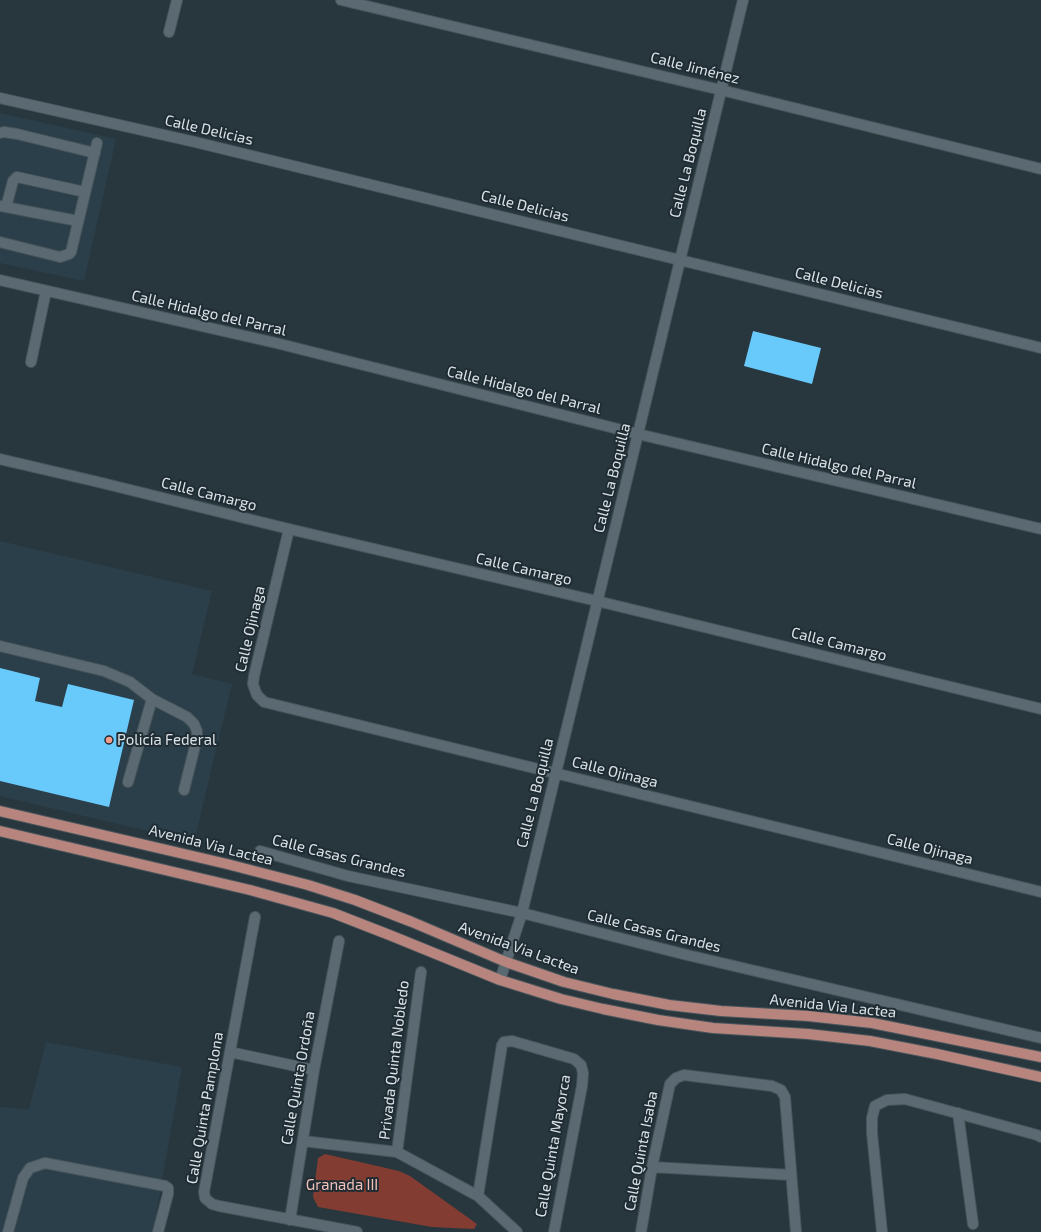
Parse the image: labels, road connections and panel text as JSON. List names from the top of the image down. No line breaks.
{"streets":{"main road":["Avenida Via Lactea"],"street":["Calle Jiménez","Calle Delicias","Calle La Boquilla","Calle Hidalgo del Parral","Calle Camargo","Calle Ojinaga","Calle Casas Grandes","Privada Quinta Nobledo","Calle Quinta Ordoña","Calle Quinta Pamplona","Calle Quinta Mayorca","Calle Quinta Isaba"]},"crossings":[["Calle Jiménez","Calle La Boquilla"],["Calle Delicias","Calle La Boquilla"],["Calle La Boquilla","Calle Hidalgo del Parral"],["Calle La Boquilla","Calle Camargo"],["Calle La Boquilla","Calle Ojinaga"],["Calle La Boquilla","Avenida Via Lactea"],["Calle La Boquilla","Calle Casas Grandes"],["Calle Camargo","Calle Ojinaga"],["Calle Quinta Ordoña","Calle Quinta Pamplona"]],"parks":["Granada III"],"places":["Policía Federal"]}
